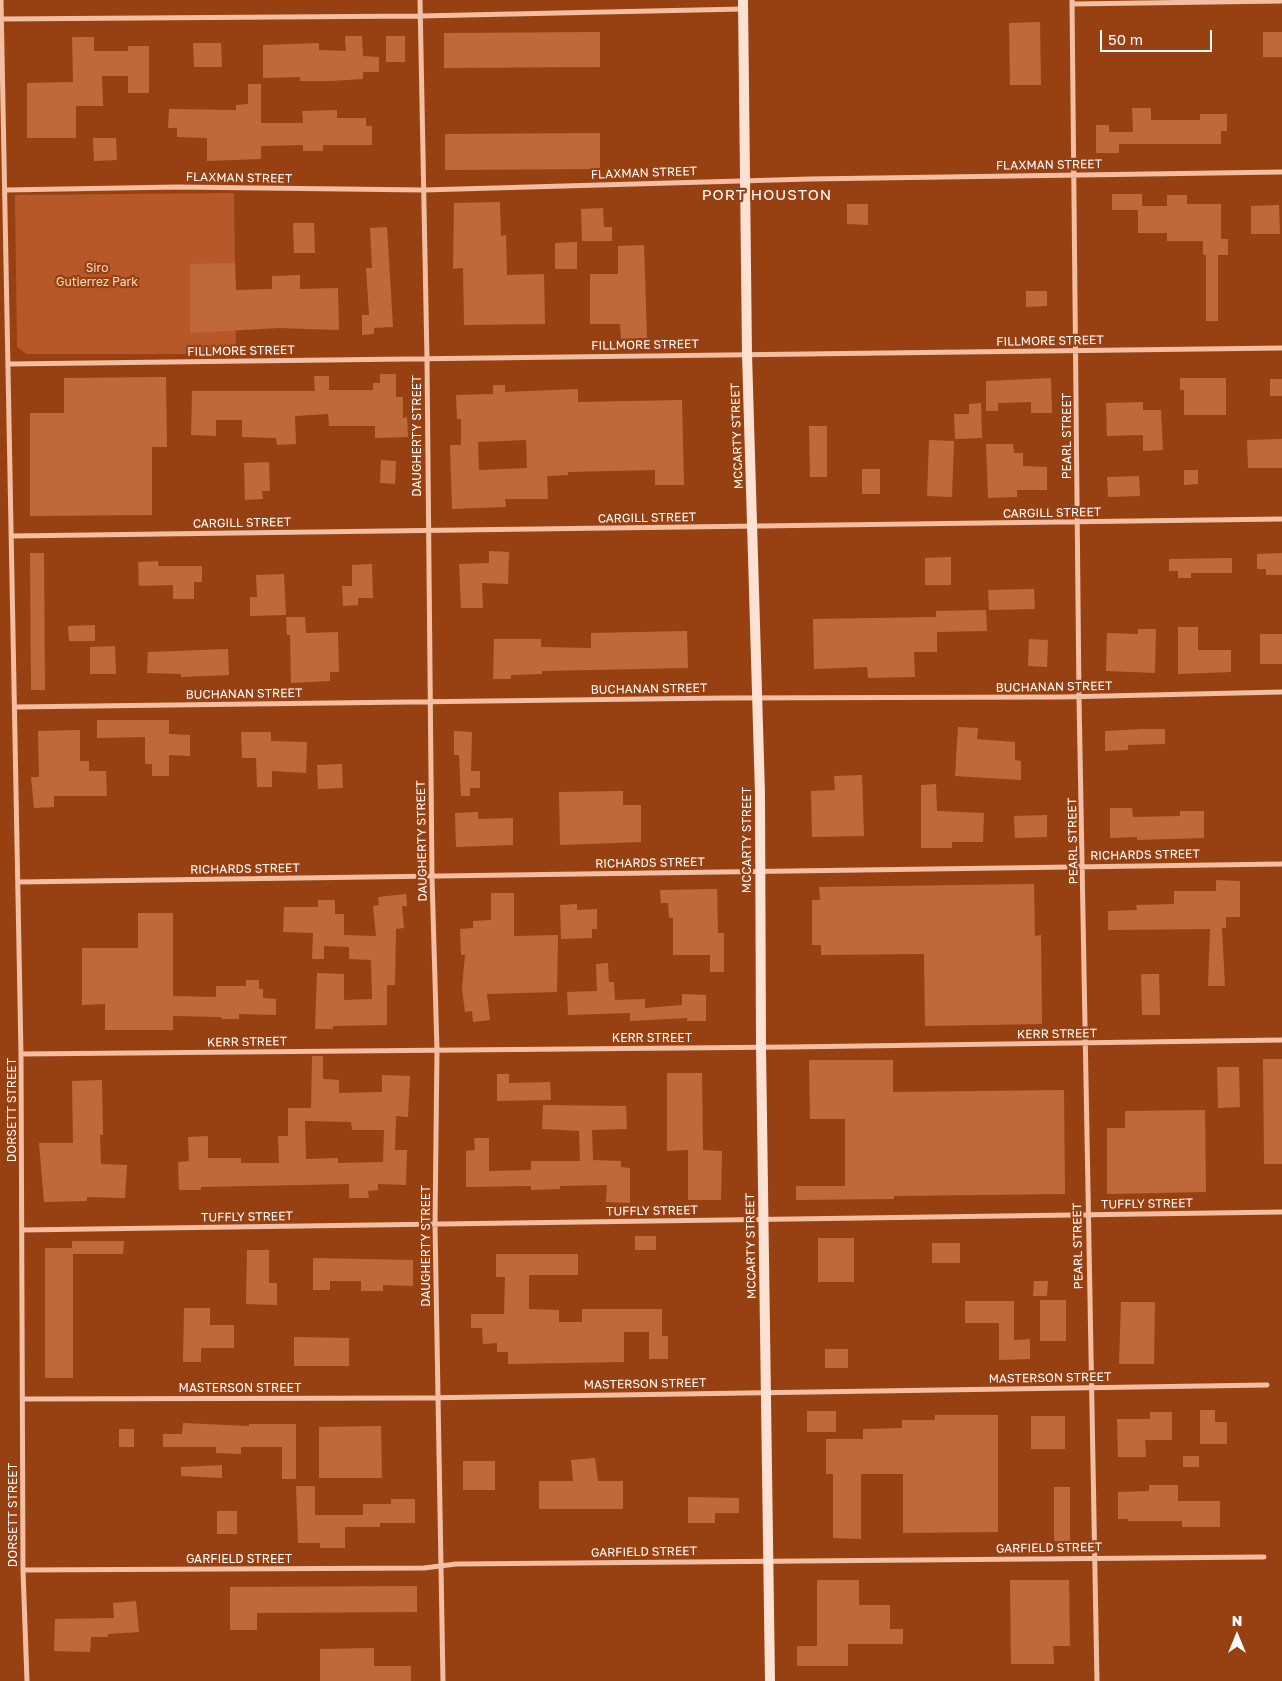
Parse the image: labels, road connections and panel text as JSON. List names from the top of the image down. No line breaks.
{"streets":{"main road":["MCCARTY STREET"],"street":["FLAXMAN STREET","FILLMORE STREET","DAUGHERTY STREET","PEARL STREET","CARGILL STREET","BUCHANAN STREET","RICHARDS STREET","KERR STREET","DORSETT STREET","TUFFLY STREET","MASTERSON STREET","GARFIELD STREET"]},"crossings":[["FLAXMAN STREET","DAUGHERTY STREET"],["FLAXMAN STREET","MCCARTY STREET"],["FLAXMAN STREET","PEARL STREET"],["FLAXMAN STREET","DORSETT STREET"],["FILLMORE STREET","DAUGHERTY STREET"],["FILLMORE STREET","MCCARTY STREET"],["FILLMORE STREET","PEARL STREET"],["FILLMORE STREET","DORSETT STREET"],["DAUGHERTY STREET","CARGILL STREET"],["DAUGHERTY STREET","BUCHANAN STREET"],["DAUGHERTY STREET","RICHARDS STREET"],["DAUGHERTY STREET","KERR STREET"],["DAUGHERTY STREET","TUFFLY STREET"],["DAUGHERTY STREET","MASTERSON STREET"],["DAUGHERTY STREET","GARFIELD STREET"],["MCCARTY STREET","CARGILL STREET"],["MCCARTY STREET","BUCHANAN STREET"],["MCCARTY STREET","RICHARDS STREET"],["MCCARTY STREET","KERR STREET"],["MCCARTY STREET","TUFFLY STREET"],["MCCARTY STREET","MASTERSON STREET"],["MCCARTY STREET","GARFIELD STREET"],["PEARL STREET","CARGILL STREET"],["PEARL STREET","BUCHANAN STREET"],["PEARL STREET","RICHARDS STREET"],["PEARL STREET","KERR STREET"],["PEARL STREET","TUFFLY STREET"],["PEARL STREET","MASTERSON STREET"],["PEARL STREET","GARFIELD STREET"],["CARGILL STREET","DORSETT STREET"],["BUCHANAN STREET","DORSETT STREET"],["RICHARDS STREET","DORSETT STREET"],["KERR STREET","DORSETT STREET"],["DORSETT STREET","TUFFLY STREET"],["DORSETT STREET","MASTERSON STREET"],["DORSETT STREET","GARFIELD STREET"]],"districts":["PORT HOUSTON"],"parks":["Siro Gutierrez Park"],"scale_bar":"50 m","north":"top"}
